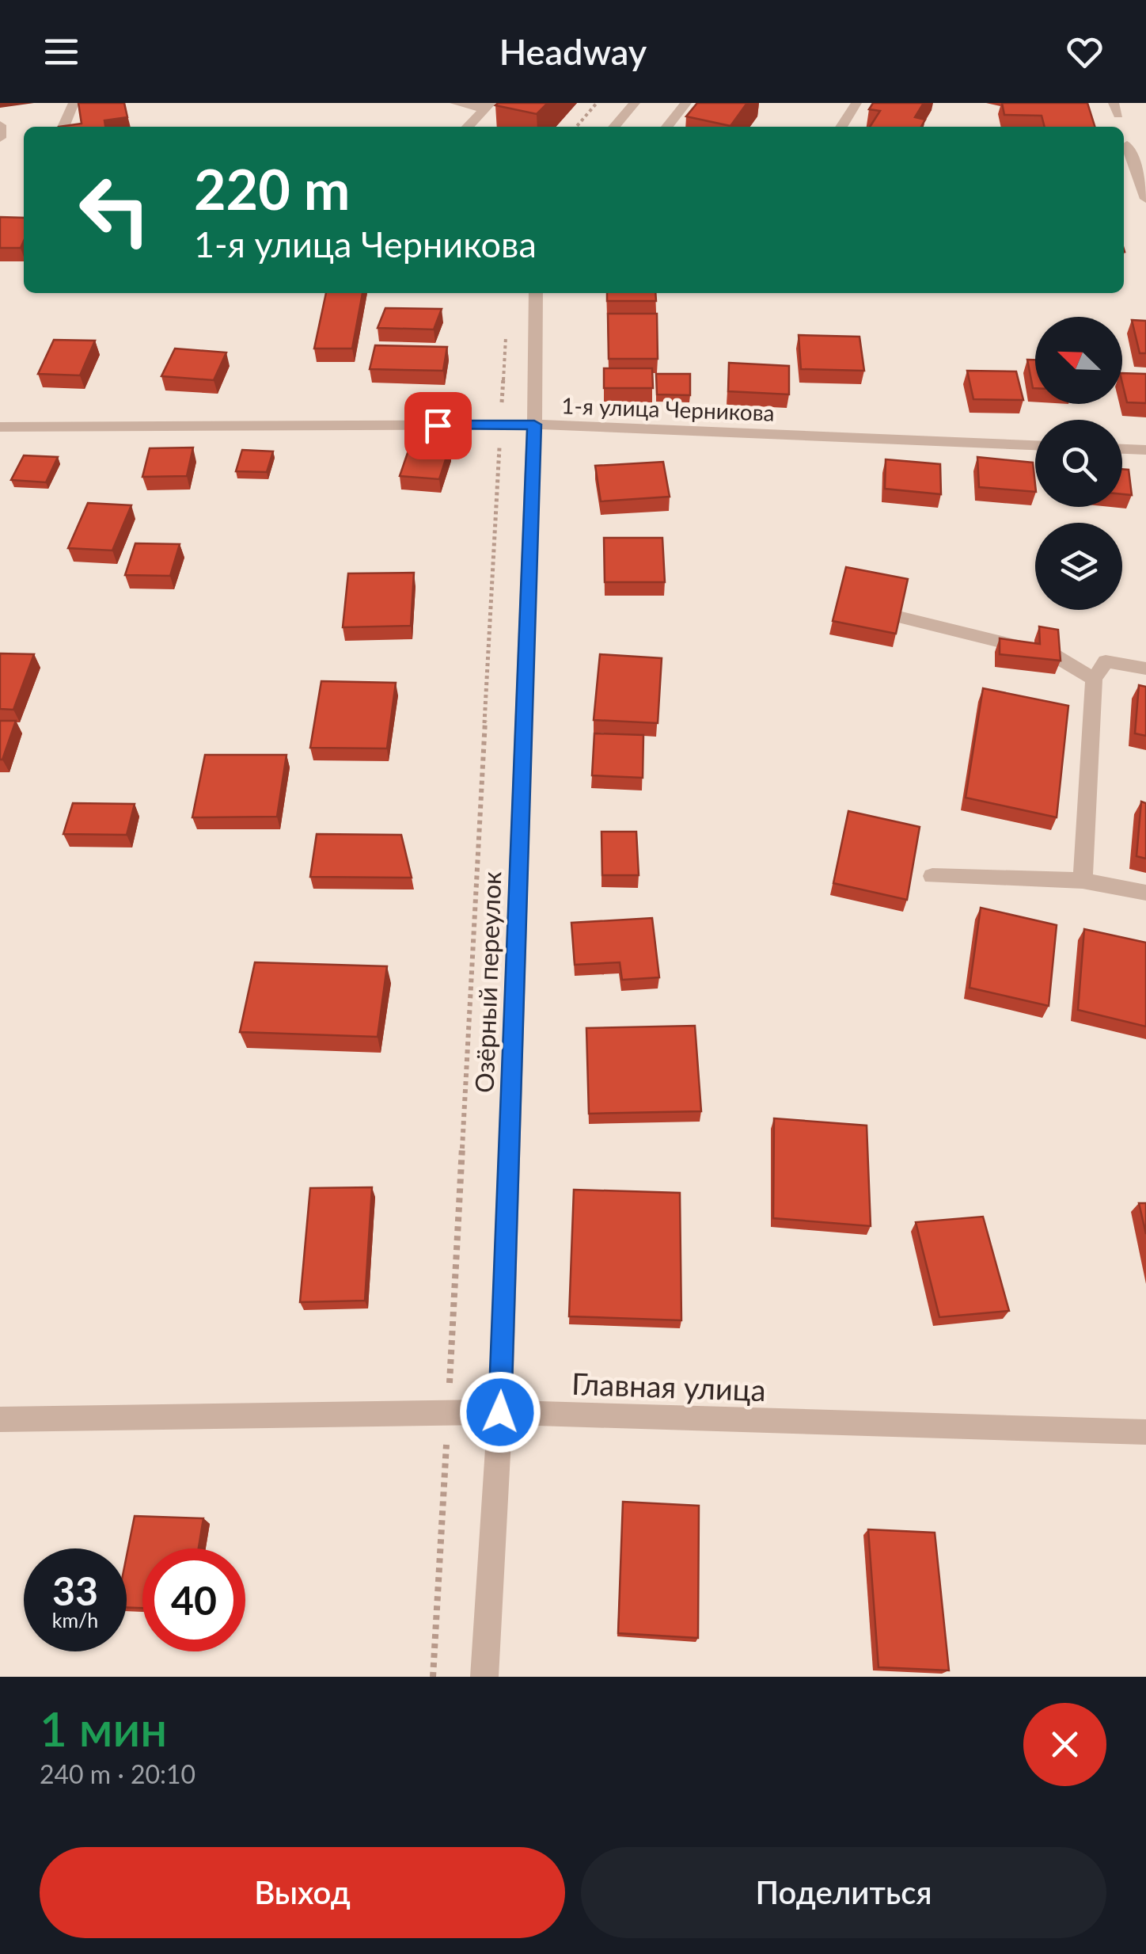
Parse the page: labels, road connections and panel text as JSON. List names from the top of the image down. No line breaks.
{"streets":{"street":["1-я улица Черникова","Озёрный переулок","Главная улица"]},"crossings":[["1-я улица Черникова","Озёрный переулок"],["Озёрный переулок","Главная улица"]],"north":"top left","page":{"header":"Headway","turn":["220 m","1-я улица Черникова"],"speed":"33 km/h","limit":"40","heading":["1 мин","240 m · 20:10"],"buttons":["Выход","Поделиться"]}}
